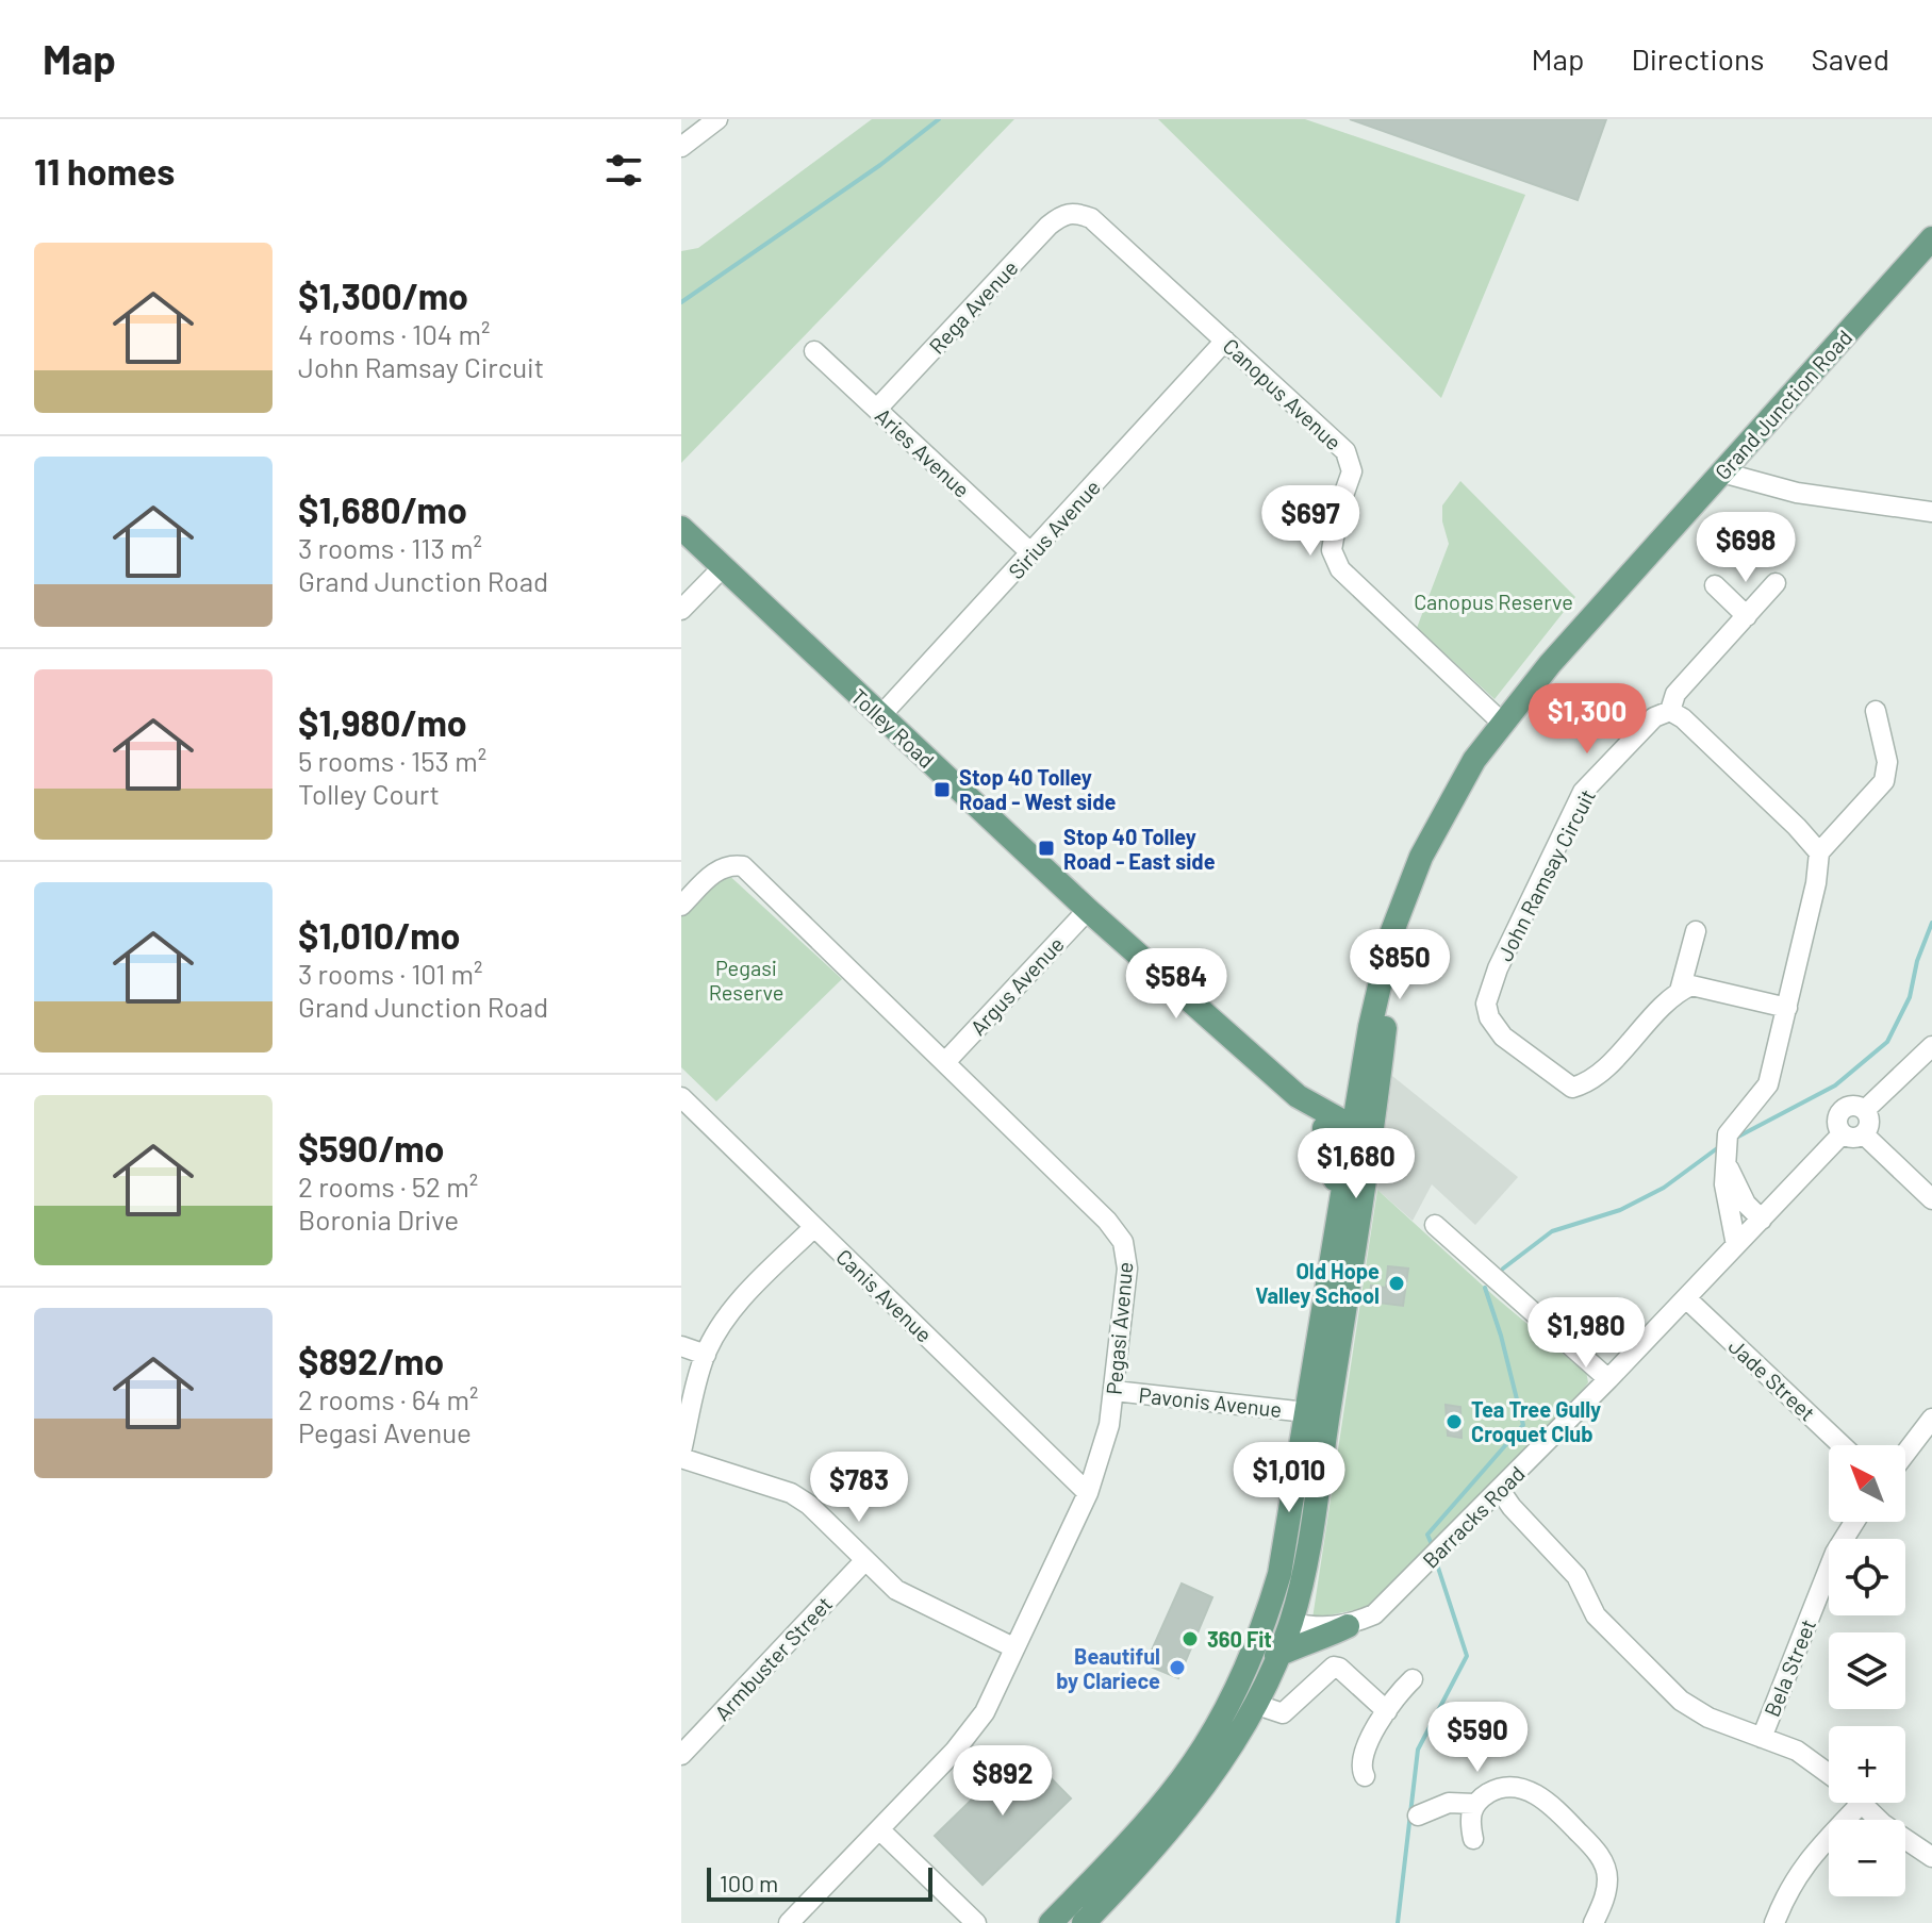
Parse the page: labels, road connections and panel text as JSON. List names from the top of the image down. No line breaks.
{"streets":{"main road":["Grand Junction Road","Tolley Road"],"street":["Rega Avenue","Canopus Avenue","Aries Avenue","Sirius Avenue","John Ramsay Circuit","Argus Avenue","Canis Avenue","Pegasi Avenue","Jade Street","Pavonis Avenue","Barracks Road","Armbuster Street","Bela Street"]},"crossings":[["Rega Avenue","Canopus Avenue"],["Rega Avenue","Aries Avenue"],["Canopus Avenue","Grand Junction Road"],["Canopus Avenue","Sirius Avenue"],["Grand Junction Road","Tolley Road"],["Grand Junction Road","Pavonis Avenue"],["Aries Avenue","Sirius Avenue"],["Sirius Avenue","Tolley Road"],["Tolley Road","Argus Avenue"],["Argus Avenue","Pegasi Avenue"],["Canis Avenue","Pegasi Avenue"],["Pegasi Avenue","Pavonis Avenue"],["Jade Street","Barracks Road"]],"parks":["Canopus Reserve","Pegasi Reserve"],"places":{"transit":["Stop 40 Tolley Road - West side","Stop 40 Tolley Road - East side"],"other":["Old Hope Valley School","Tea Tree Gully Croquet Club","360 Fit","Beautiful by Clariece"]},"scale_bar":"100 m","north":"top left","page":{"header":"Map","nav":["Map","Directions","Saved"],"heading":"11 homes","list":[{"name":"$1,300/mo","note":"4 rooms · 104 m² · John Ramsay Circuit"},{"name":"$1,680/mo","note":"3 rooms · 113 m² · Grand Junction Road"},{"name":"$1,980/mo","note":"5 rooms · 153 m² · Tolley Court"},{"name":"$1,010/mo","note":"3 rooms · 101 m² · Grand Junction Road"},{"name":"$590/mo","note":"2 rooms · 52 m² · Boronia Drive"},{"name":"$892/mo","note":"2 rooms · 64 m² · Pegasi Avenue"}],"price":["$697","$698","$1,300","$850","$584","$1,680","$1,980","$1,010","$783","$590","$892"],"map_buttons":["+","−"],"scale":"100 m"}}
